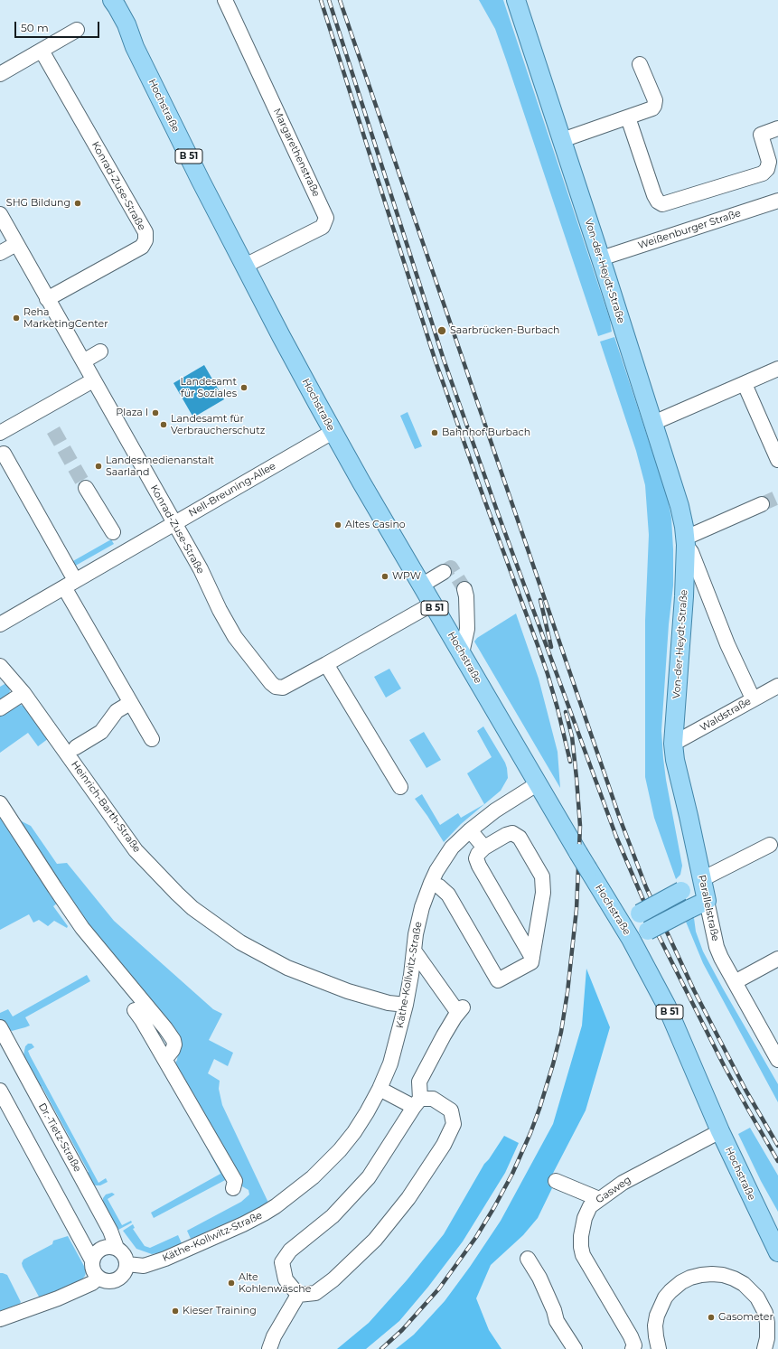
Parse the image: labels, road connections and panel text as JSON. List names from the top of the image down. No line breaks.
{"streets":{"main road":["Hochstraße","B 51","Von-der-Heydt-Straße","Parallelstraße"],"street":["Margarethenstraße","Konrad-Zuse-Straße","Weißenburger Straße","Nell-Breuning-Allee","Waldstraße","Heinrich-Barth-Straße","Käthe-Kollwitz-Straße","Dr.-Tietz-Straße","Gasweg"]},"crossings":[["Hochstraße","Margarethenstraße"],["Hochstraße","Konrad-Zuse-Straße"],["Hochstraße","Nell-Breuning-Allee"],["Hochstraße","Käthe-Kollwitz-Straße"],["Hochstraße","Gasweg"],["Konrad-Zuse-Straße","Nell-Breuning-Allee"],["Weißenburger Straße","Von-der-Heydt-Straße"],["Von-der-Heydt-Straße","Waldstraße"],["Von-der-Heydt-Straße","Parallelstraße"],["Waldstraße","Parallelstraße"],["Heinrich-Barth-Straße","Käthe-Kollwitz-Straße"],["Käthe-Kollwitz-Straße","Dr.-Tietz-Straße"]],"places":["SHG Bildung","Reha MarketingCenter","Saarbrücken-Burbach","Landesamt für Soziales","Plaza I","Landesamt für Verbraucherschutz","Bahnhof Burbach","Landesmedienanstalt Saarland","Altes Casino","WPW","Alte Kohlenwäsche","Kieser Training","Gasometer"],"scale_bar":"50 m"}
